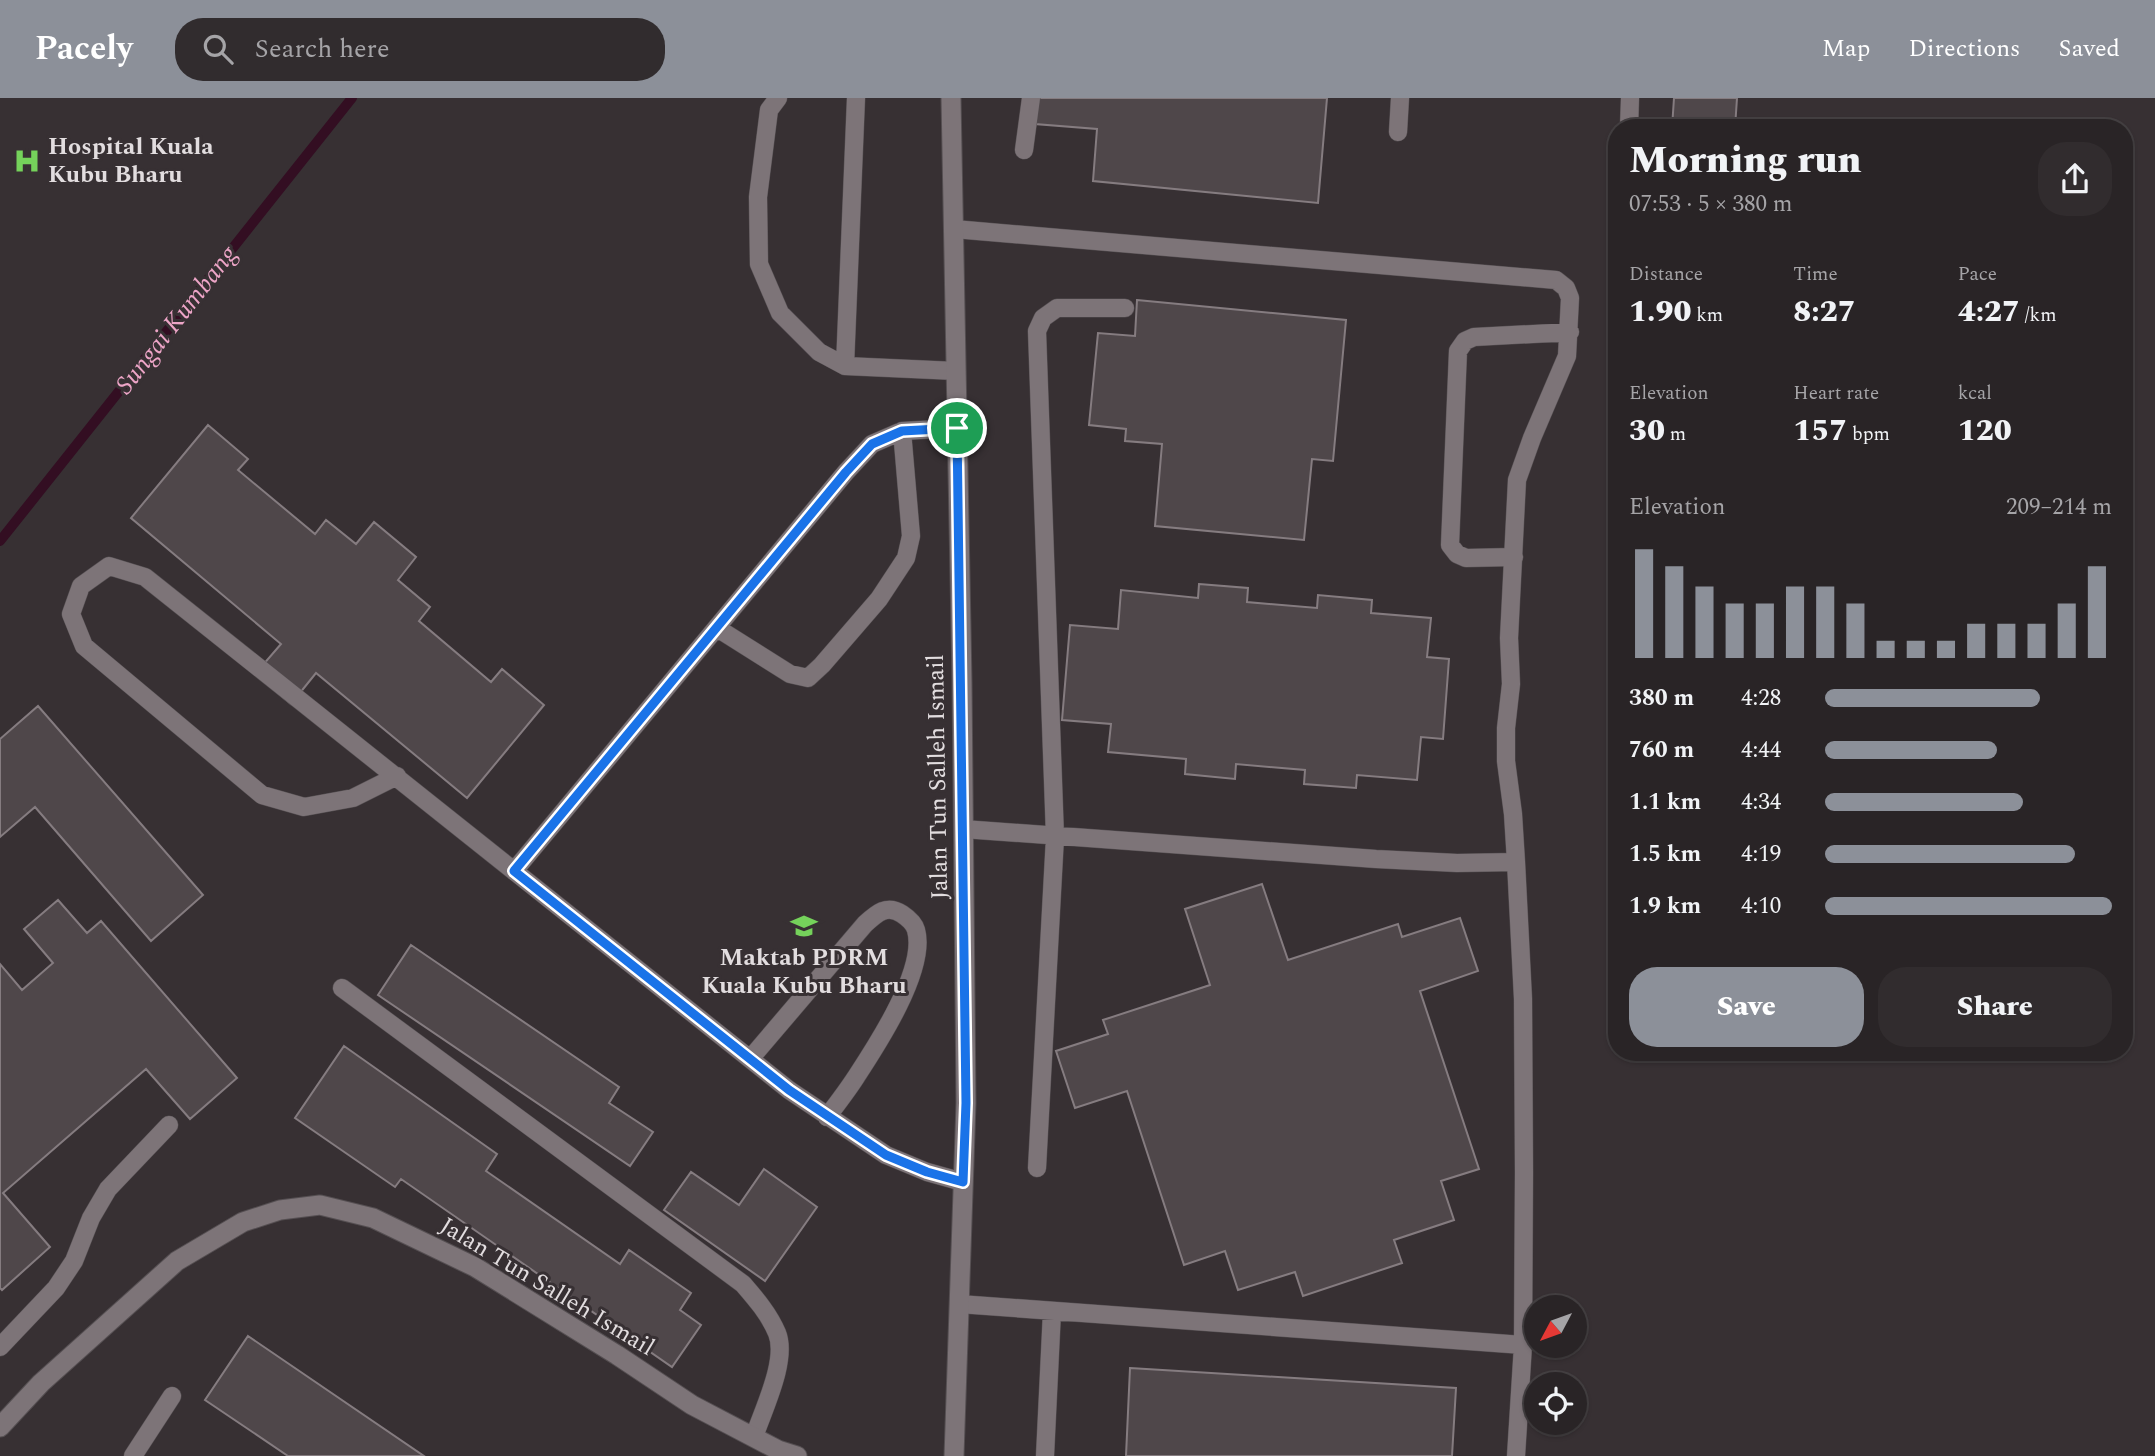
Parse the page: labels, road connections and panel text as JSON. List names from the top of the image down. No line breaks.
{"streets":{"street":["Jalan Tun Salleh Ismail"]},"water":["Sungai Kumbang"],"places":{"hospital":["Hospital Kuala Kubu Bharu"],"school or university":["Maktab PDRM Kuala Kubu Bharu"]},"north":"bottom left","page":{"header":"Pacely","search":"Search here","nav":["Map","Directions","Saved"],"heading":["Morning run","07:53 · 5 × 380 m"],"stats":[["Distance","1.90 km"],["Time","8:27"],["Pace","4:27 /km"],["Elevation","30 m"],["Heart rate","157 bpm"],["kcal","120"]],"chart":["Elevation","209–214 m"],"list":[{"name":"380 m","note":"4:28"},{"name":"760 m","note":"4:44"},{"name":"1.1 km","note":"4:34"},{"name":"1.5 km","note":"4:19"},{"name":"1.9 km","note":"4:10"}],"buttons":["Save","Share"]}}
